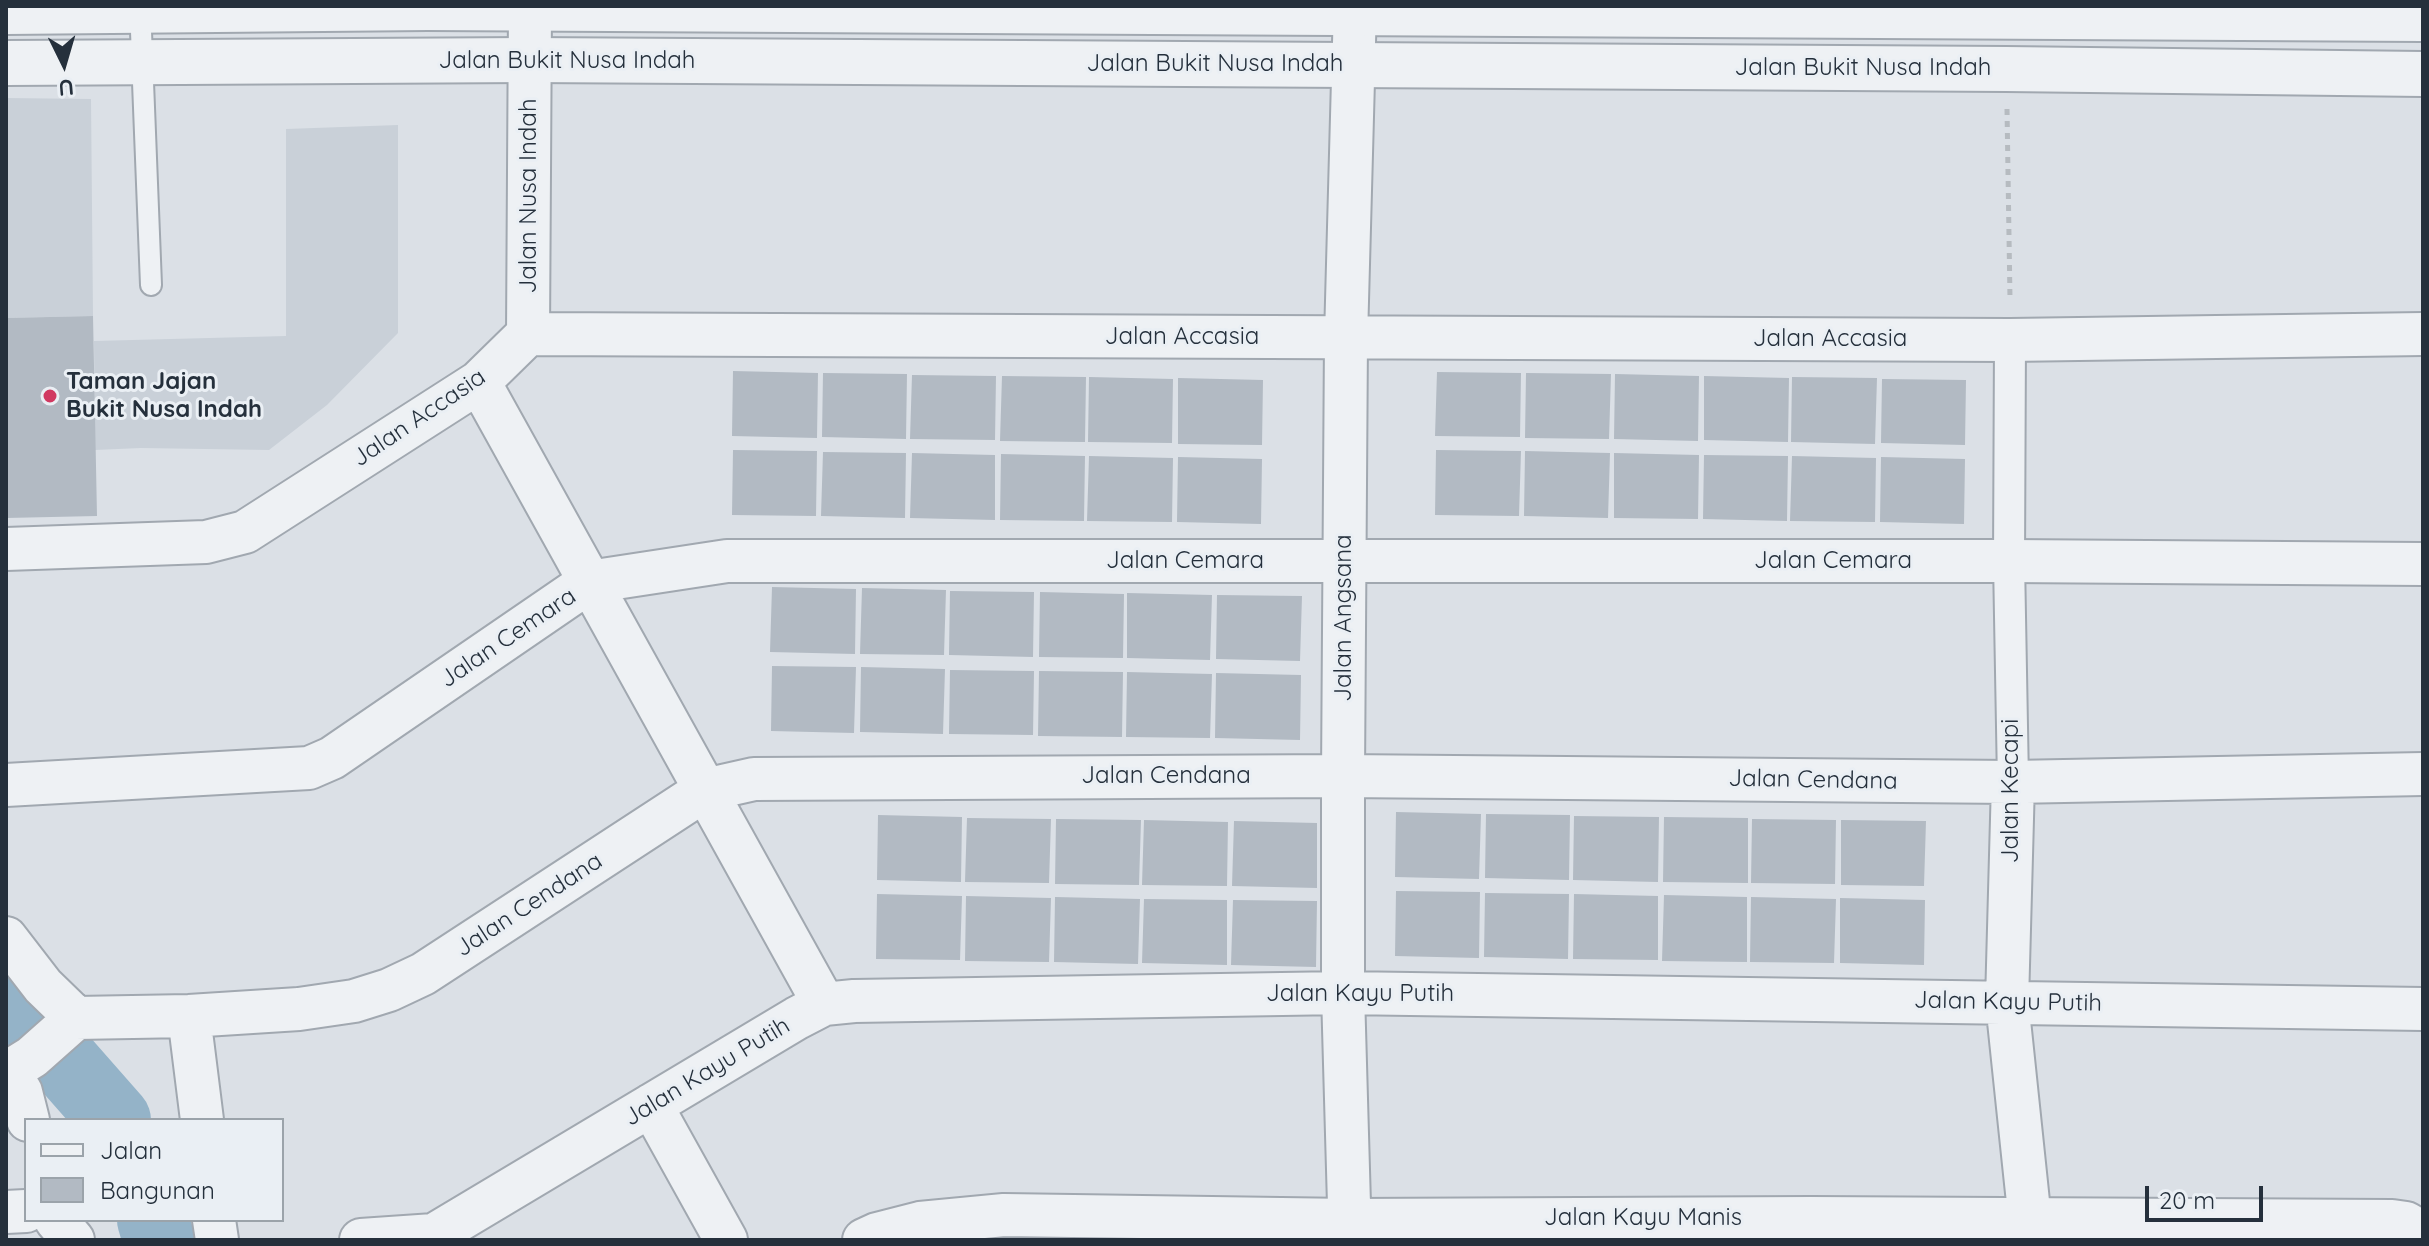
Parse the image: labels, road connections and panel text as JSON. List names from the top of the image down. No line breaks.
{"streets":{"street":["Jalan Bukit Nusa Indah","Jalan Nusa Indah","Jalan Accasia","Jalan Cemara","Jalan Angsana","Jalan Cendana","Jalan Kecapi","Jalan Kayu Putih","Jalan Kayu Manis"]},"crossings":[["Jalan Bukit Nusa Indah","Jalan Nusa Indah"],["Jalan Bukit Nusa Indah","Jalan Angsana"],["Jalan Nusa Indah","Jalan Accasia"],["Jalan Accasia","Jalan Angsana"],["Jalan Accasia","Jalan Kecapi"],["Jalan Cemara","Jalan Angsana"],["Jalan Cemara","Jalan Kecapi"],["Jalan Angsana","Jalan Cendana"],["Jalan Angsana","Jalan Kayu Putih"],["Jalan Angsana","Jalan Kayu Manis"],["Jalan Cendana","Jalan Kecapi"],["Jalan Kecapi","Jalan Kayu Putih"],["Jalan Kecapi","Jalan Kayu Manis"]],"places":["Taman Jajan Bukit Nusa Indah"],"legend":["Jalan","Bangunan"],"scale_bar":"20 m","north":"bottom"}
